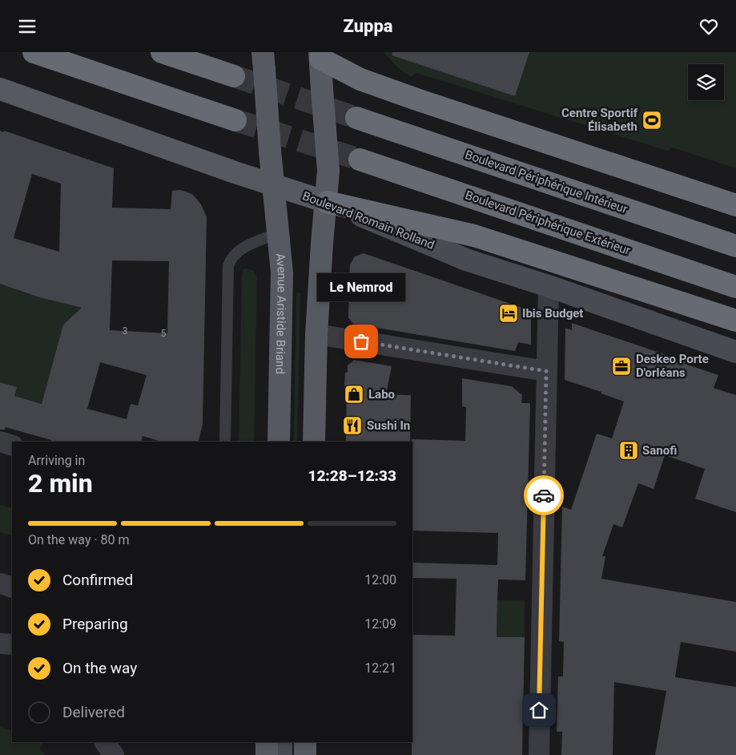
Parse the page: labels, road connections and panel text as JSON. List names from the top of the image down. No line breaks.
{"streets":{"highway":["Boulevard Périphérique Intérieur","Boulevard Périphérique Extérieur"],"main road":["Boulevard Romain Rolland","Avenue Aristide Briand"]},"crossings":[["Boulevard Romain Rolland","Avenue Aristide Briand"]],"places":{"sports":["Centre Sportif Élisabeth"],"hotel":["Ibis Budget"],"other":["Le Nemrod"],"office":["Deskeo Porte D'orléans"],"shop":["Labo"],"restaurant":["Sushi In"],"building":["Sanofi"]},"house_numbers":["3","5"],"page":{"header":"Zuppa","bubble":"Le Nemrod","heading":["2 min","Arriving in","12:28–12:33"],"bar":"On the way · 80 m","list":[["Confirmed","12:00"],["Preparing","12:09"],["On the way","12:21"],"Delivered"]}}
